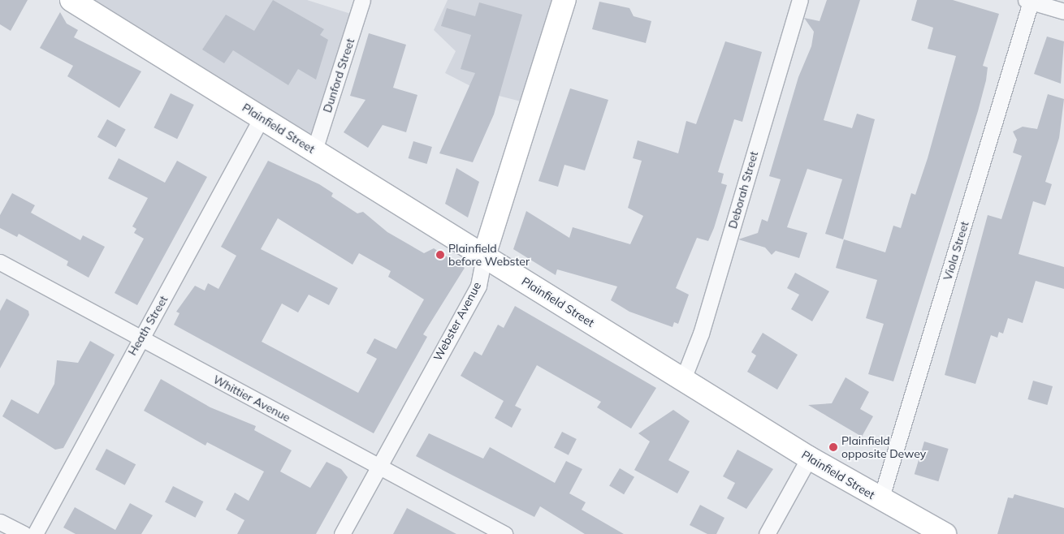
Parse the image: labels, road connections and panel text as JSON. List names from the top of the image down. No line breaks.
{"streets":{"main road":["Plainfield Street","Webster Avenue"],"street":["Dunford Street","Deborah Street","Viola Street","Heath Street","Whittier Avenue"]},"crossings":[["Dunford Street","Plainfield Street"],["Plainfield Street","Deborah Street"],["Plainfield Street","Viola Street"],["Plainfield Street","Webster Avenue"],["Plainfield Street","Heath Street"],["Webster Avenue","Whittier Avenue"],["Heath Street","Whittier Avenue"]],"places":["Plainfield before Webster","Plainfield opposite Dewey"]}
